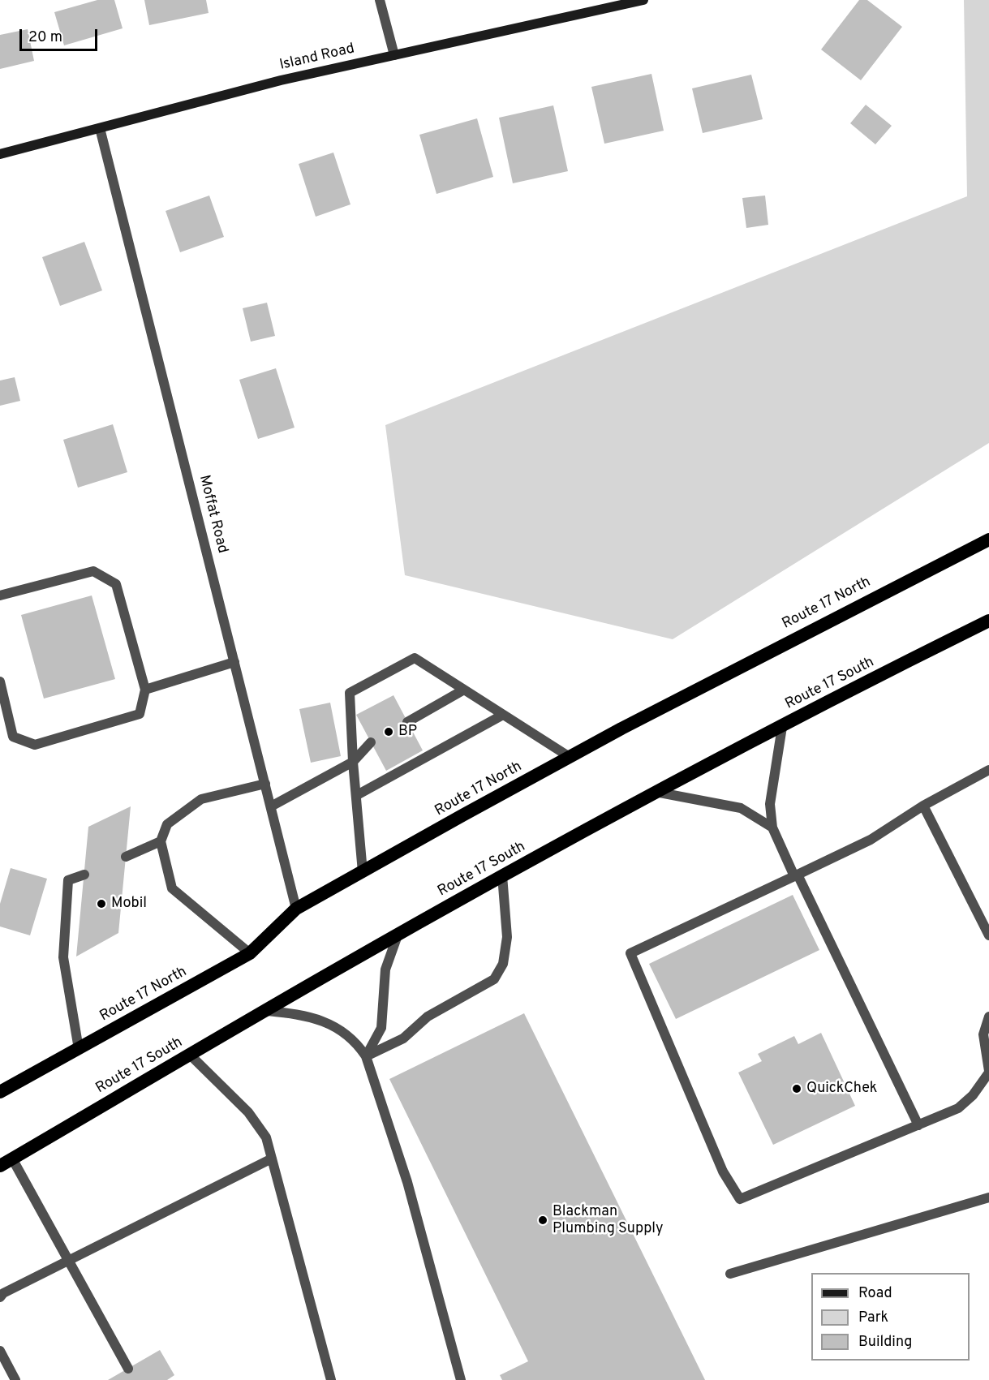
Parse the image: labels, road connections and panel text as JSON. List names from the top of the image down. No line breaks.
{"streets":{"highway":["Route 17 North","Route 17 South"],"main road":["Island Road"],"street":["Moffat Road"]},"crossings":[["Island Road","Moffat Road"],["Moffat Road","Route 17 North"]],"places":["BP","Mobil","QuickChek","Blackman Plumbing Supply"],"legend":["Road","Park","Building"],"scale_bar":"20 m"}
